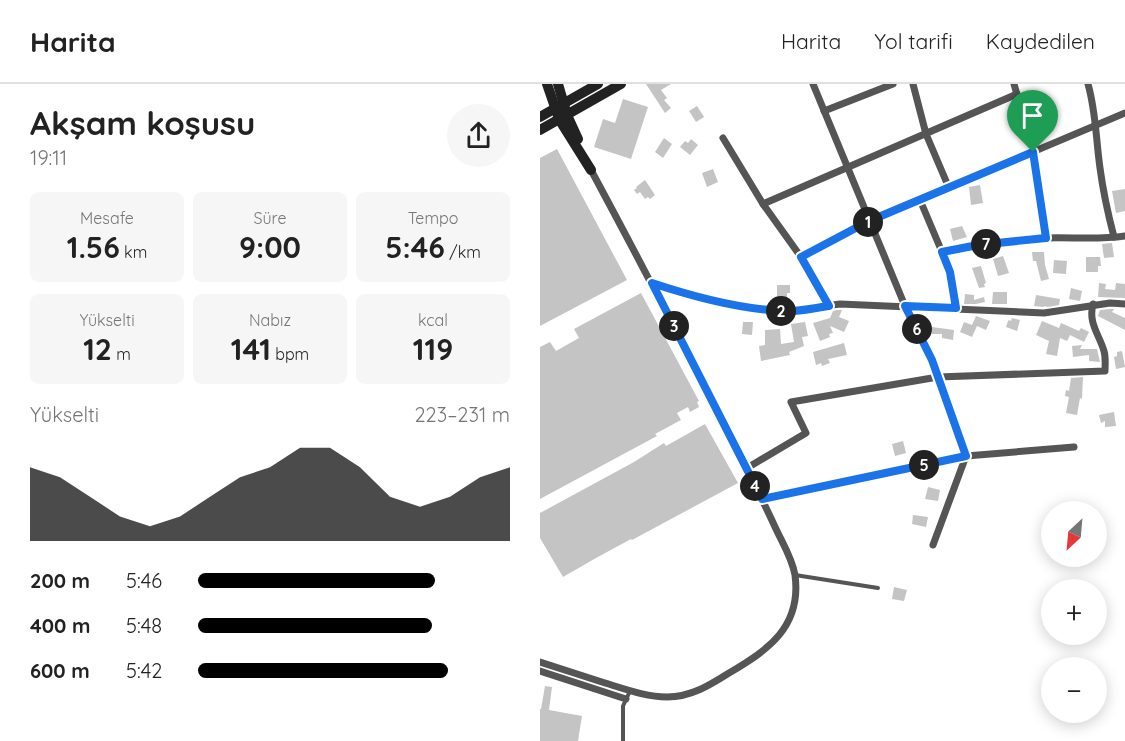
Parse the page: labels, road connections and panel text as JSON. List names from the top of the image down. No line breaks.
{"north":"bottom left","page":{"header":"Harita","nav":["Harita","Yol tarifi","Kaydedilen"],"heading":["Akşam koşusu","19:11"],"stats":[["Mesafe","1.56 km"],["Süre","9:00"],["Tempo","5:46 /km"],["Yükselti","12 m"],["Nabız","141 bpm"],["kcal","119"]],"pins":["1","7","2","3","6","5","4"],"chart":["Yükselti","223–231 m"],"map_buttons":["+","−"],"list":[{"name":"200 m","note":"5:46"},{"name":"400 m","note":"5:48"},{"name":"600 m","note":"5:42"}]}}
